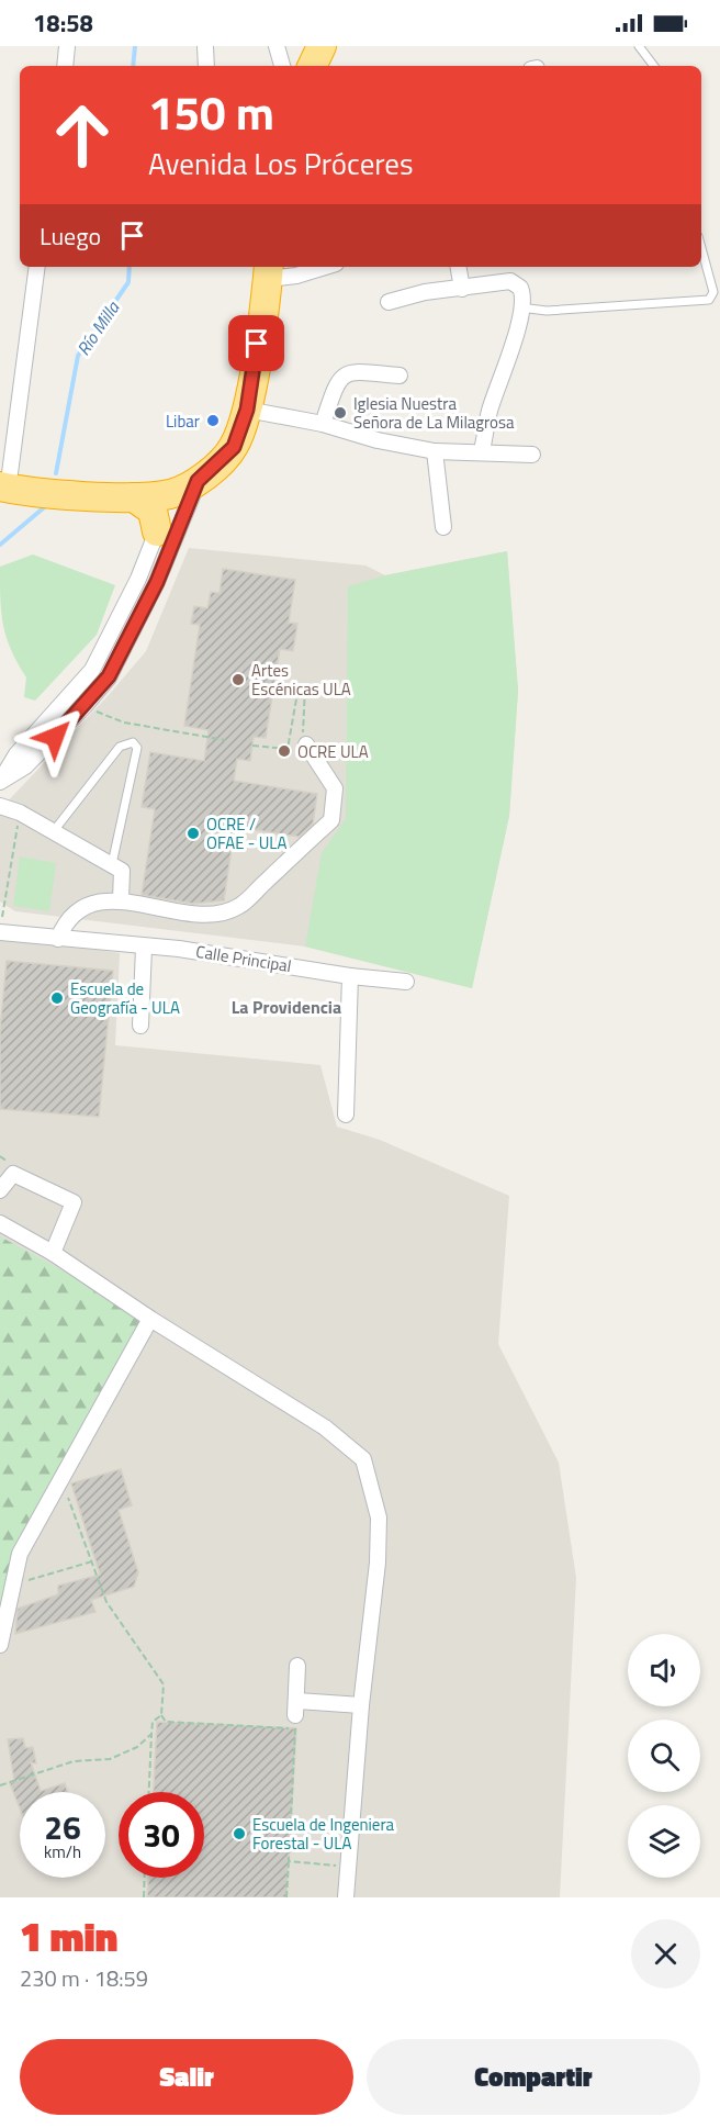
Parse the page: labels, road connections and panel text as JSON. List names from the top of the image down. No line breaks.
{"streets":{"street":["Calle Principal"]},"districts":["La Providencia"],"water":["Río Milla"],"places":["Iglesia Nuestra Señora de La Milagrosa","Libar","Artes Escénicas ULA","OCRE ULA","OCRE / OFAE - ULA","Escuela de Geografía - ULA","Escuela de Ingeniera Forestal - ULA"],"page":{"status":"18:58","turn":["150 m","Avenida Los Próceres"],"then":"Luego","speed":"26 km/h","limit":"30","heading":["1 min","230 m · 18:59"],"buttons":["Salir","Compartir"]}}
